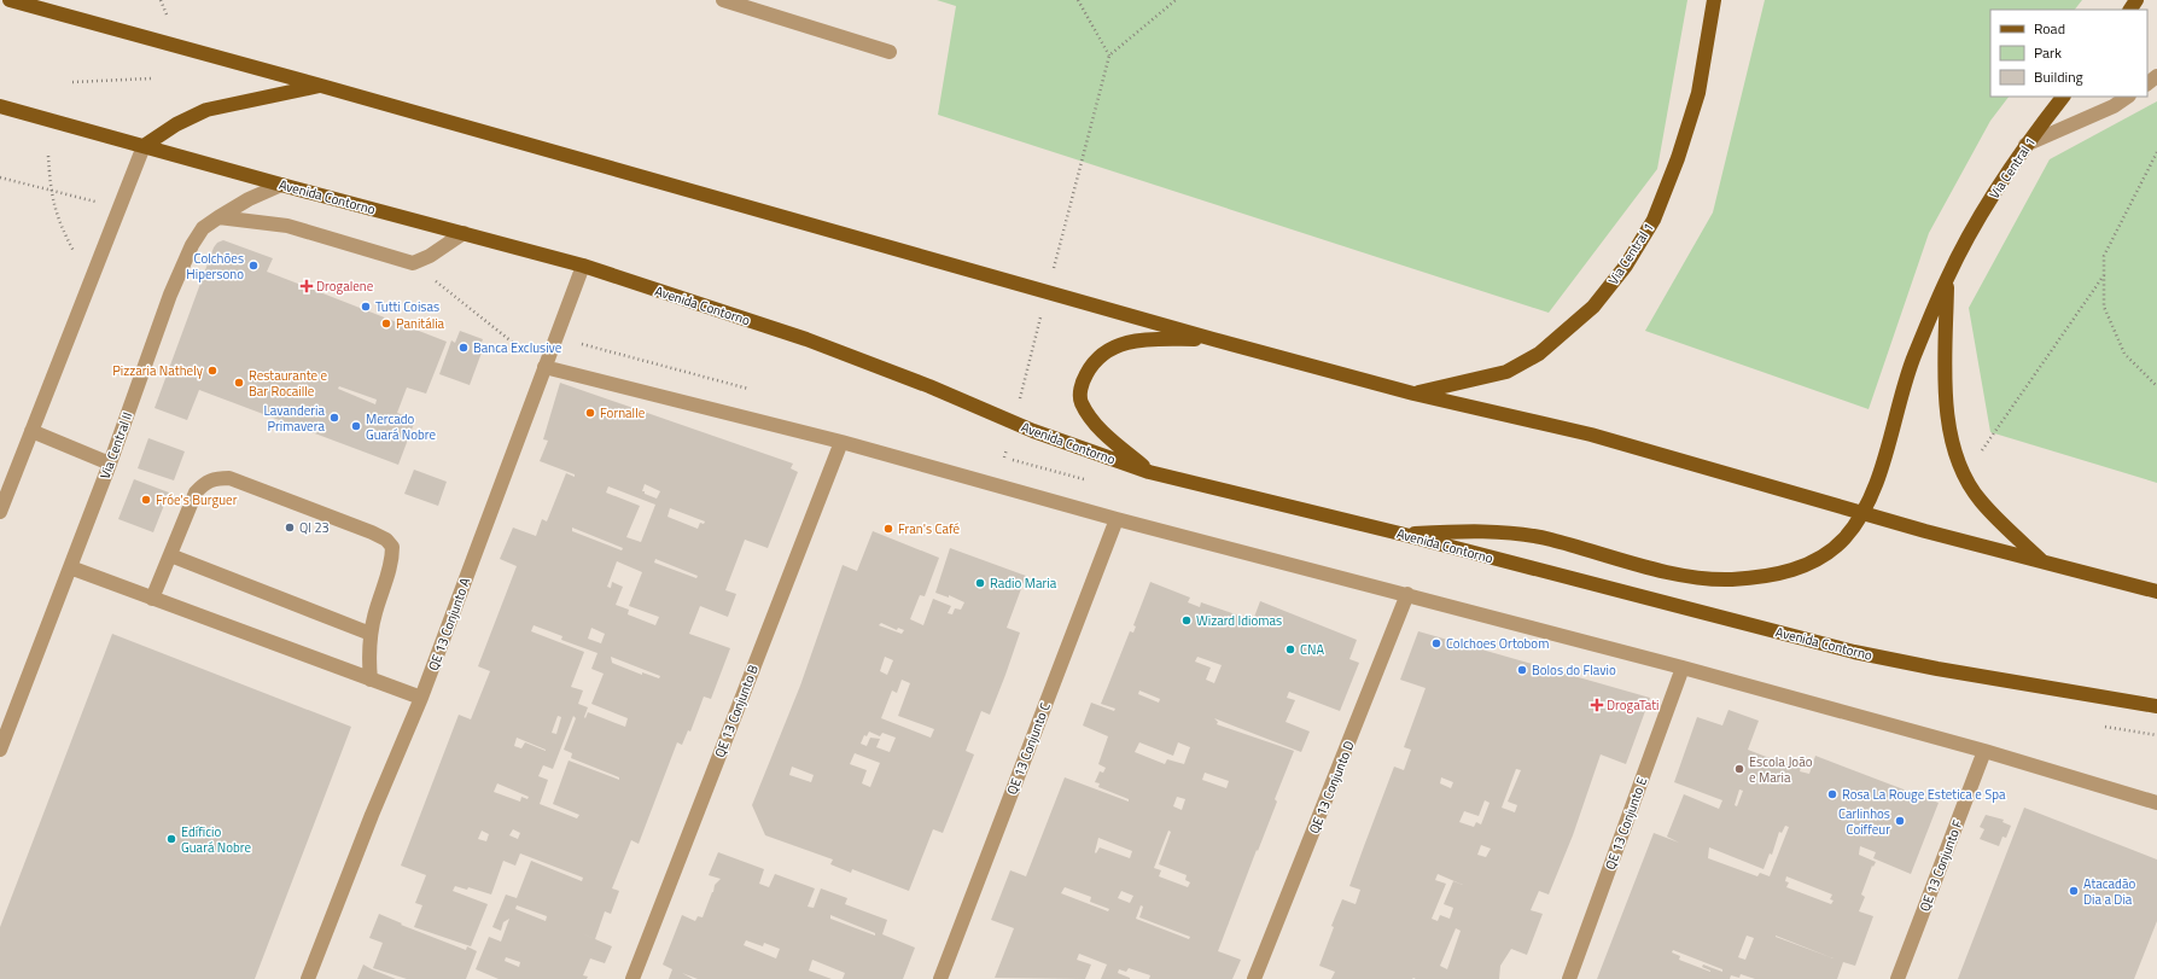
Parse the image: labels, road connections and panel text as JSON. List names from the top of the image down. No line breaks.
{"streets":{"main road":["Via Central 1","Avenida Contorno"],"street":["Via Central II","QE 13 Conjunto A","QE 13 Conjunto B","QE 13 Conjunto C","QE 13 Conjunto D","QE 13 Conjunto E","QE 13 Conjunto F"]},"crossings":[["Via Central 1","Avenida Contorno"],["Avenida Contorno","Via Central II"],["Avenida Contorno","QE 13 Conjunto A"]],"places":{"other":["Colchões Hipersono","Tutti Coisas","Panitália","Banca Exclusive","Pizzaria Nathely","Restaurante e Bar Rocaille","Fornalle","Lavanderia Primavera","Mercado Guará Nobre","Fróe's Burguer","QI 23","Fran's Café","Radio Maria","Wizard Idiomas","Colchoes Ortobom","CNA","Bolos do Flavio","Escola João e Maria","Rosa La Rouge Estetica e Spa","Carlinhos Coiffeur","Edíficio Guará Nobre","Atacadão Dia a Dia"],"health":["Drogalene","DrogaTati"]},"legend":["Road","Park","Building"]}
